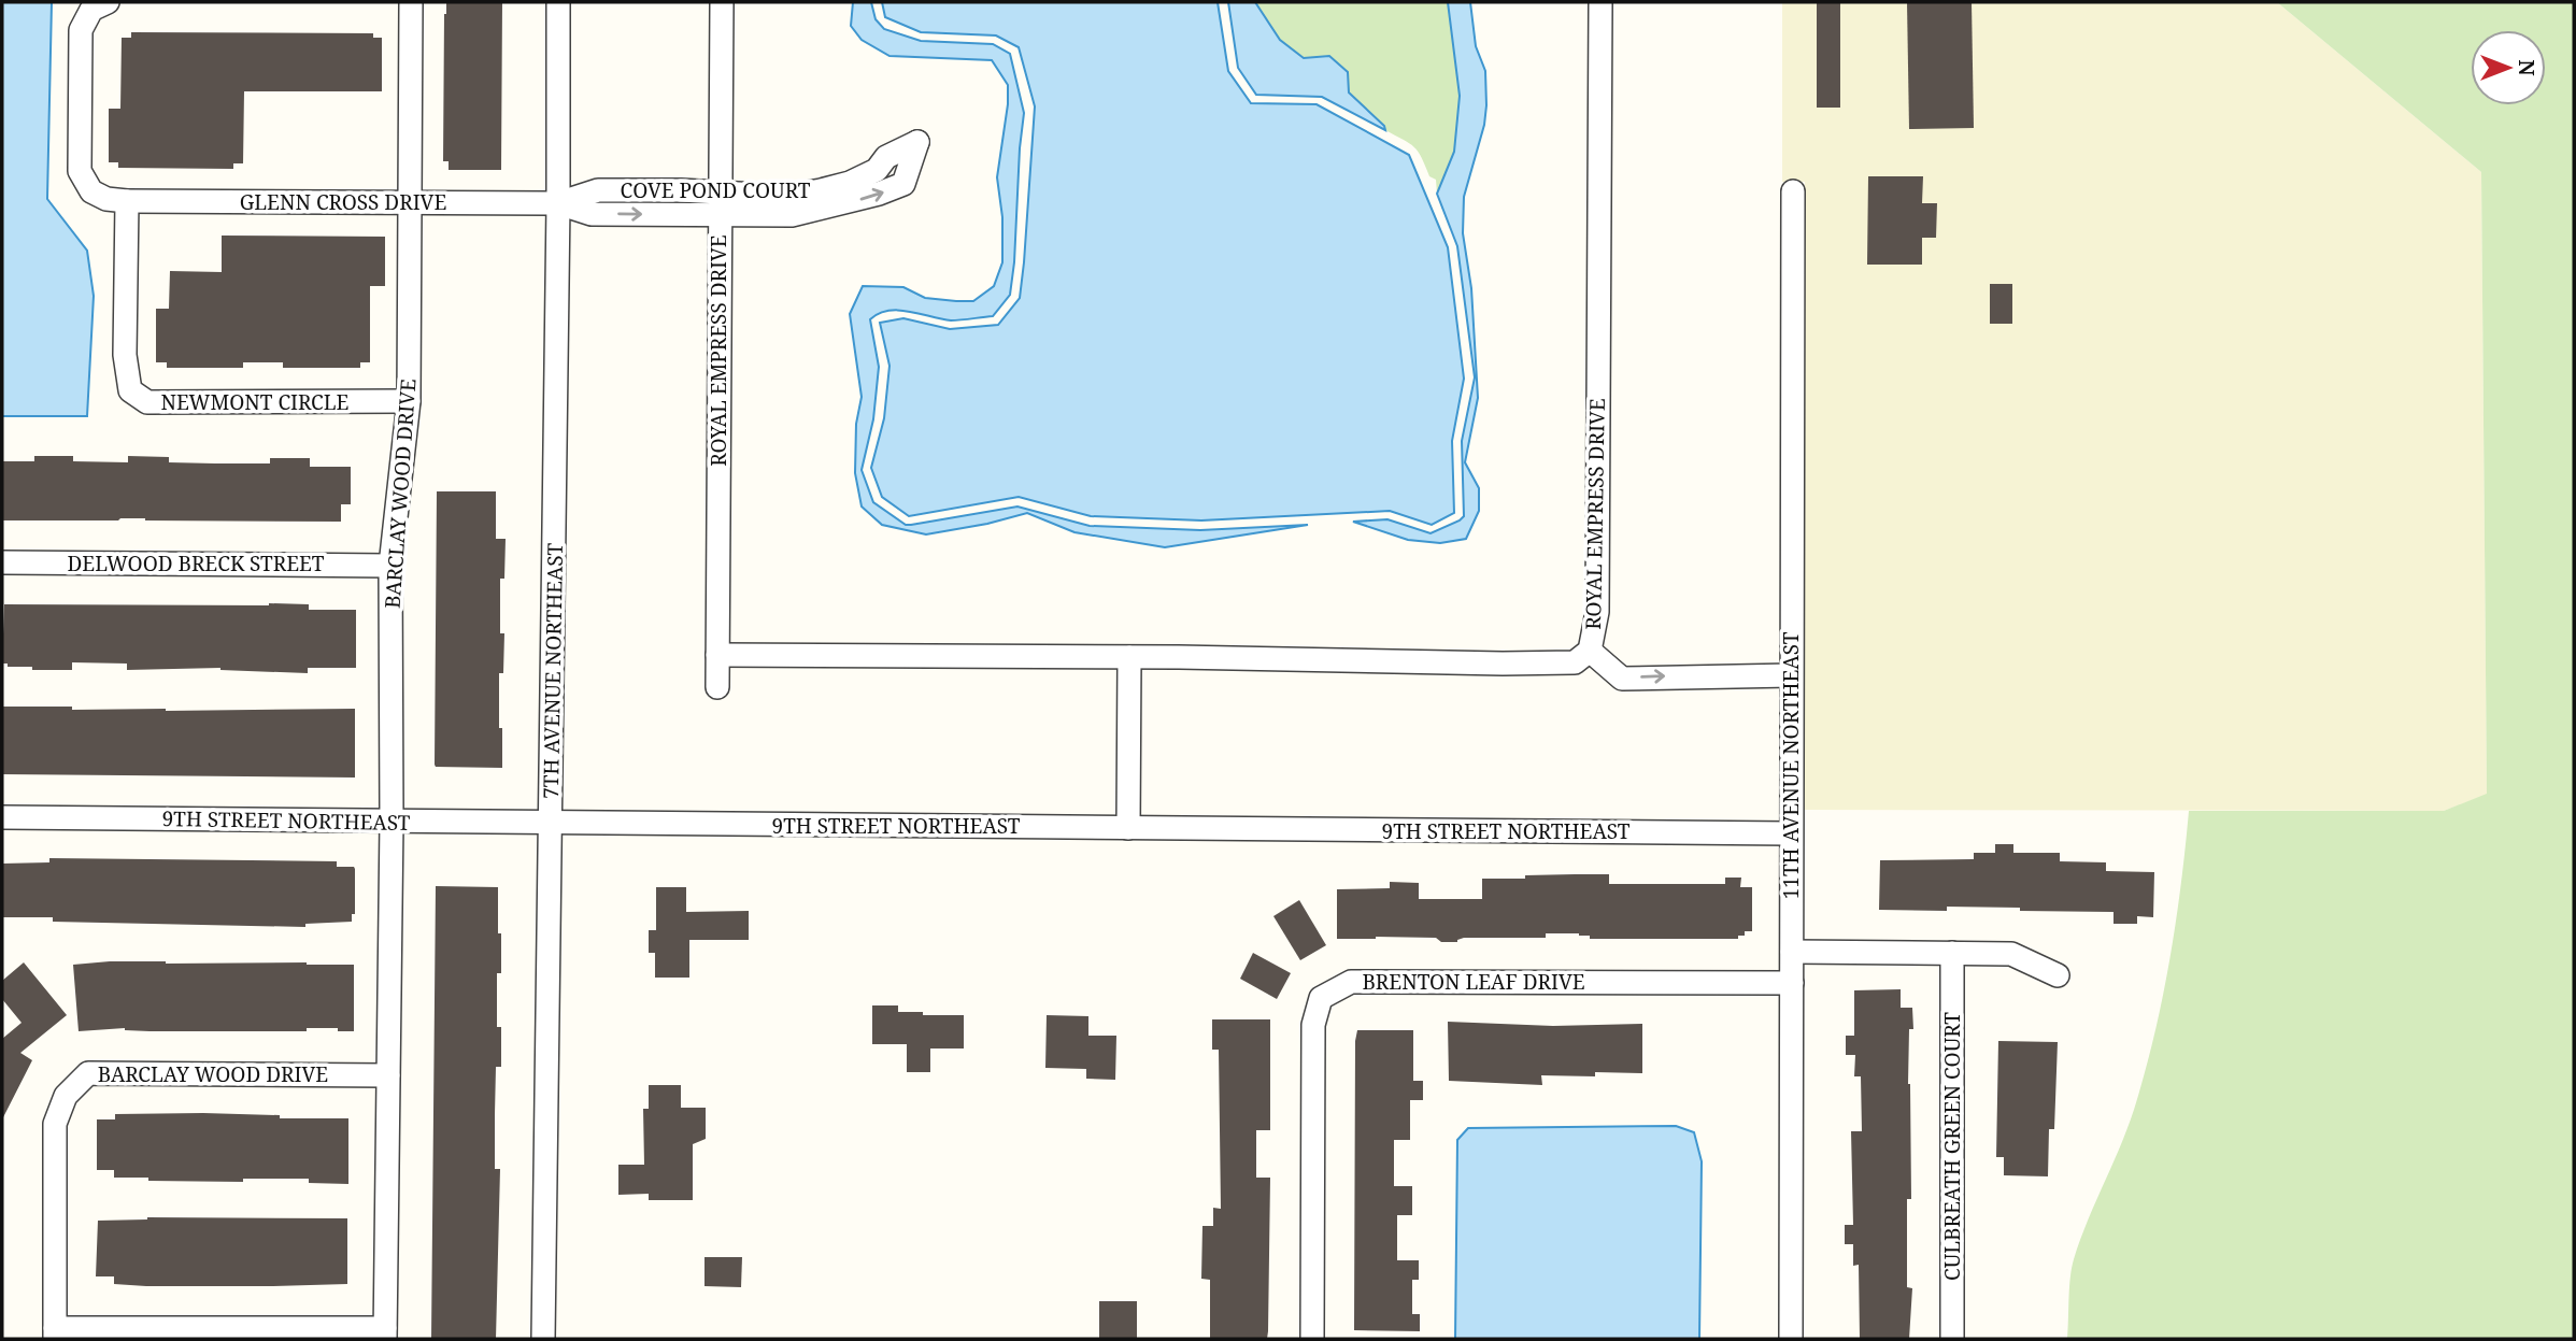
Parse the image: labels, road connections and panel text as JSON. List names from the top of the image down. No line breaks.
{"streets":{"street":["COVE POND COURT","GLENN CROSS DRIVE","ROYAL EMPRESS DRIVE","NEWMONT CIRCLE","BARCLAY WOOD DRIVE","DELWOOD BRECK STREET","7TH AVENUE NORTHEAST","11TH AVENUE NORTHEAST","9TH STREET NORTHEAST","BRENTON LEAF DRIVE","CULBREATH GREEN COURT"]},"crossings":[["COVE POND COURT","GLENN CROSS DRIVE"],["COVE POND COURT","ROYAL EMPRESS DRIVE"],["COVE POND COURT","7TH AVENUE NORTHEAST"],["GLENN CROSS DRIVE","NEWMONT CIRCLE"],["GLENN CROSS DRIVE","BARCLAY WOOD DRIVE"],["GLENN CROSS DRIVE","7TH AVENUE NORTHEAST"],["NEWMONT CIRCLE","BARCLAY WOOD DRIVE"],["BARCLAY WOOD DRIVE","DELWOOD BRECK STREET"],["BARCLAY WOOD DRIVE","9TH STREET NORTHEAST"],["7TH AVENUE NORTHEAST","9TH STREET NORTHEAST"],["11TH AVENUE NORTHEAST","9TH STREET NORTHEAST"],["11TH AVENUE NORTHEAST","BRENTON LEAF DRIVE"]],"north":"right"}
